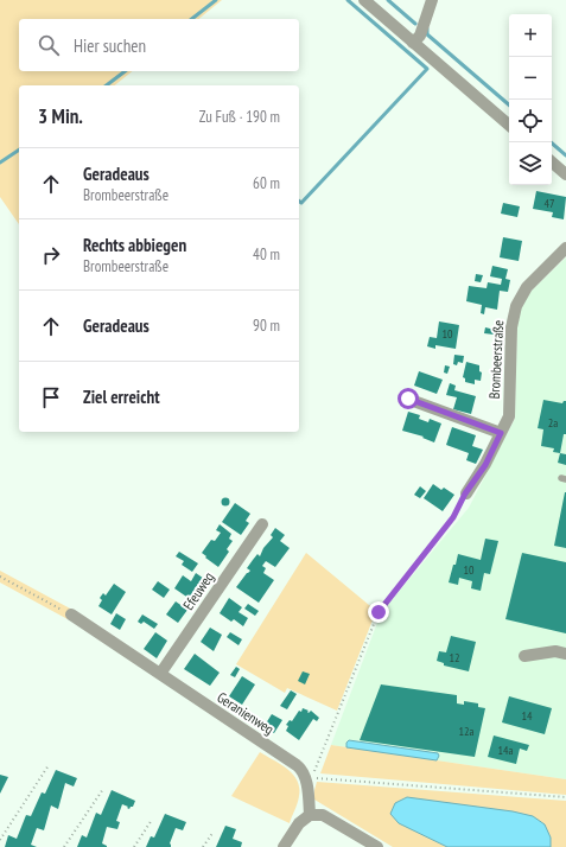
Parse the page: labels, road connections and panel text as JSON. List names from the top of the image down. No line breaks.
{"streets":{"street":["Brombeerstraße","Efeuweg","Geranienweg"]},"crossings":[["Efeuweg","Geranienweg"]],"house_numbers":["47","10","2a","10","12","14","12a","14a"],"page":{"map_buttons":["+","−"],"search":"Hier suchen","heading":["3 Min.","Zu Fuß · 190 m"],"list":[["Geradeaus","Brombeerstraße","60 m"],["Rechts abbiegen","Brombeerstraße","40 m"],["Geradeaus","90 m"],"Ziel erreicht"]}}
